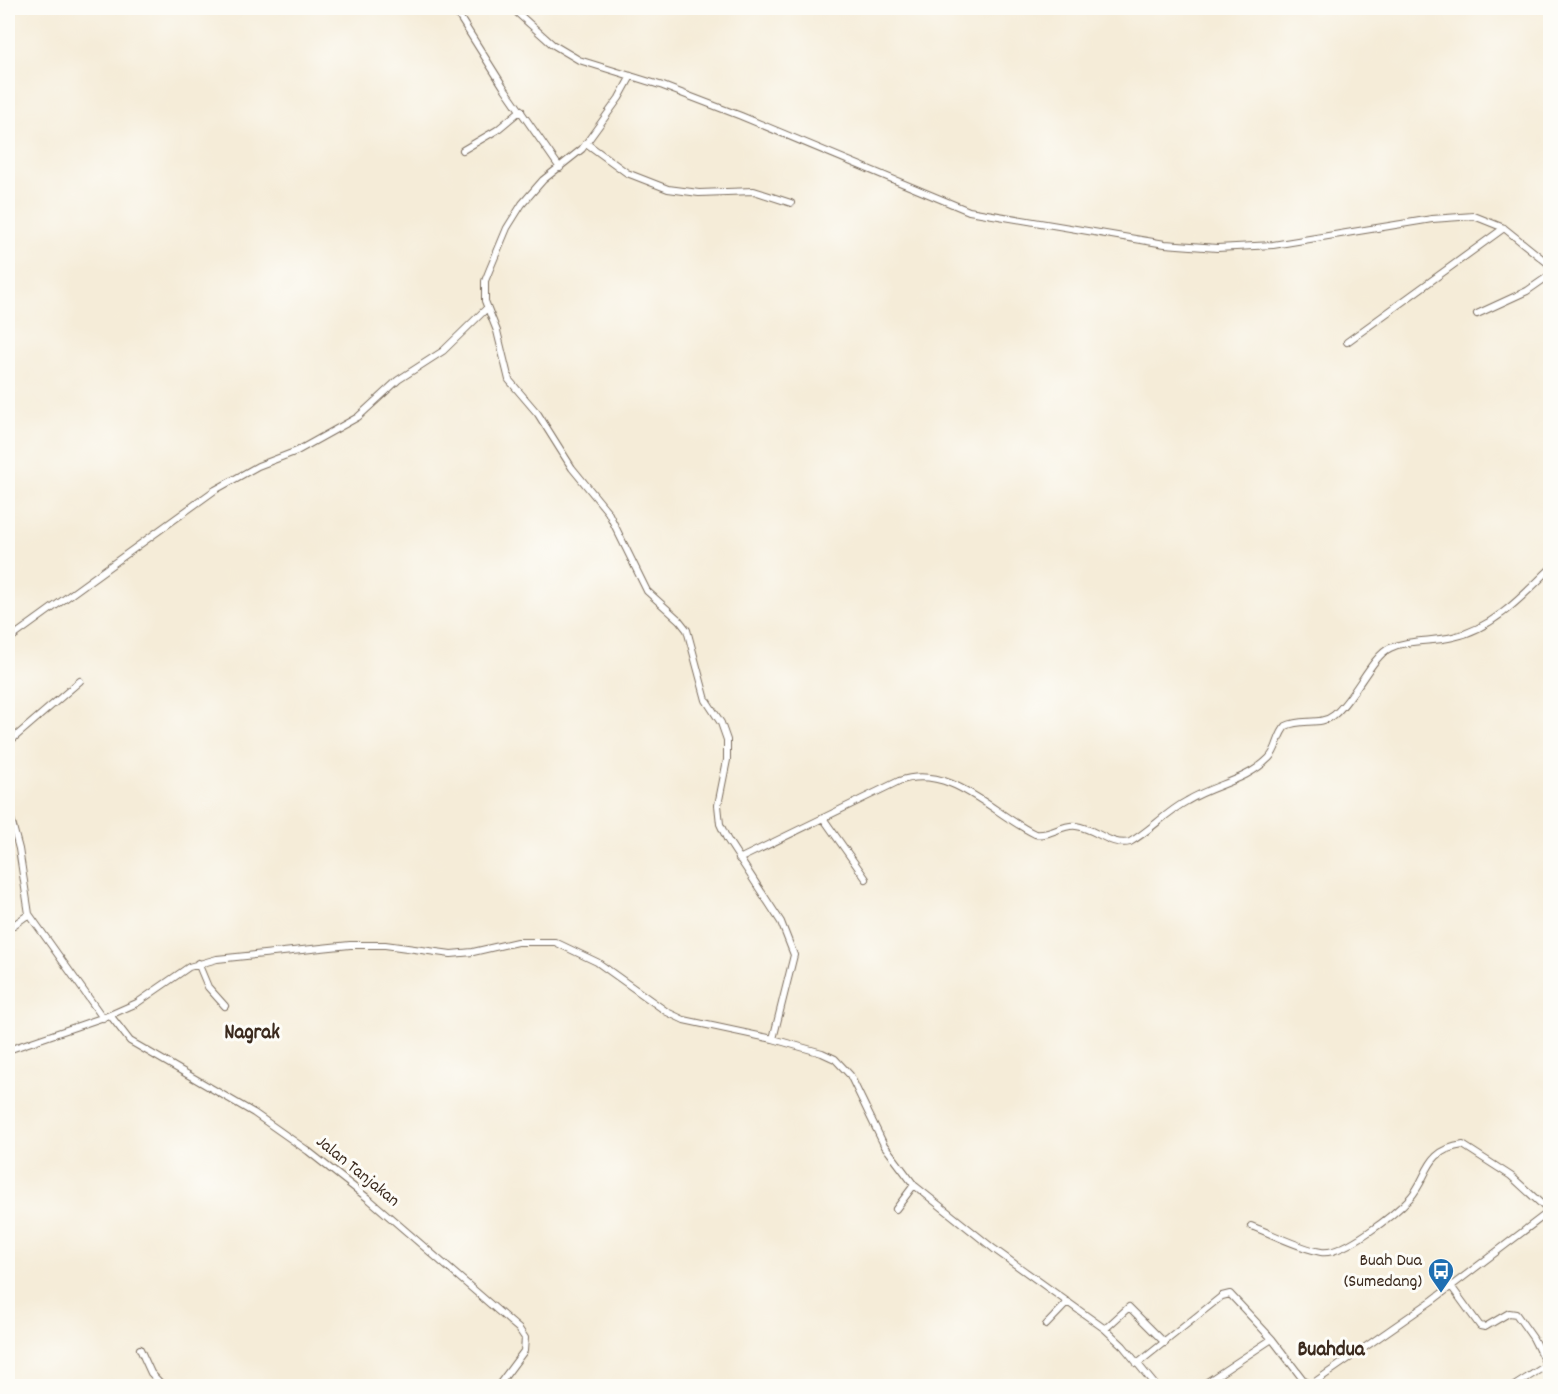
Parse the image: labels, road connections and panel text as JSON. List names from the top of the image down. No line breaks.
{"streets":{"street":["Jalan Tanjakan"]},"districts":["Nagrak","Buahdua"],"places":{"bus stop":["Buah Dua (Sumedang)"]}}
